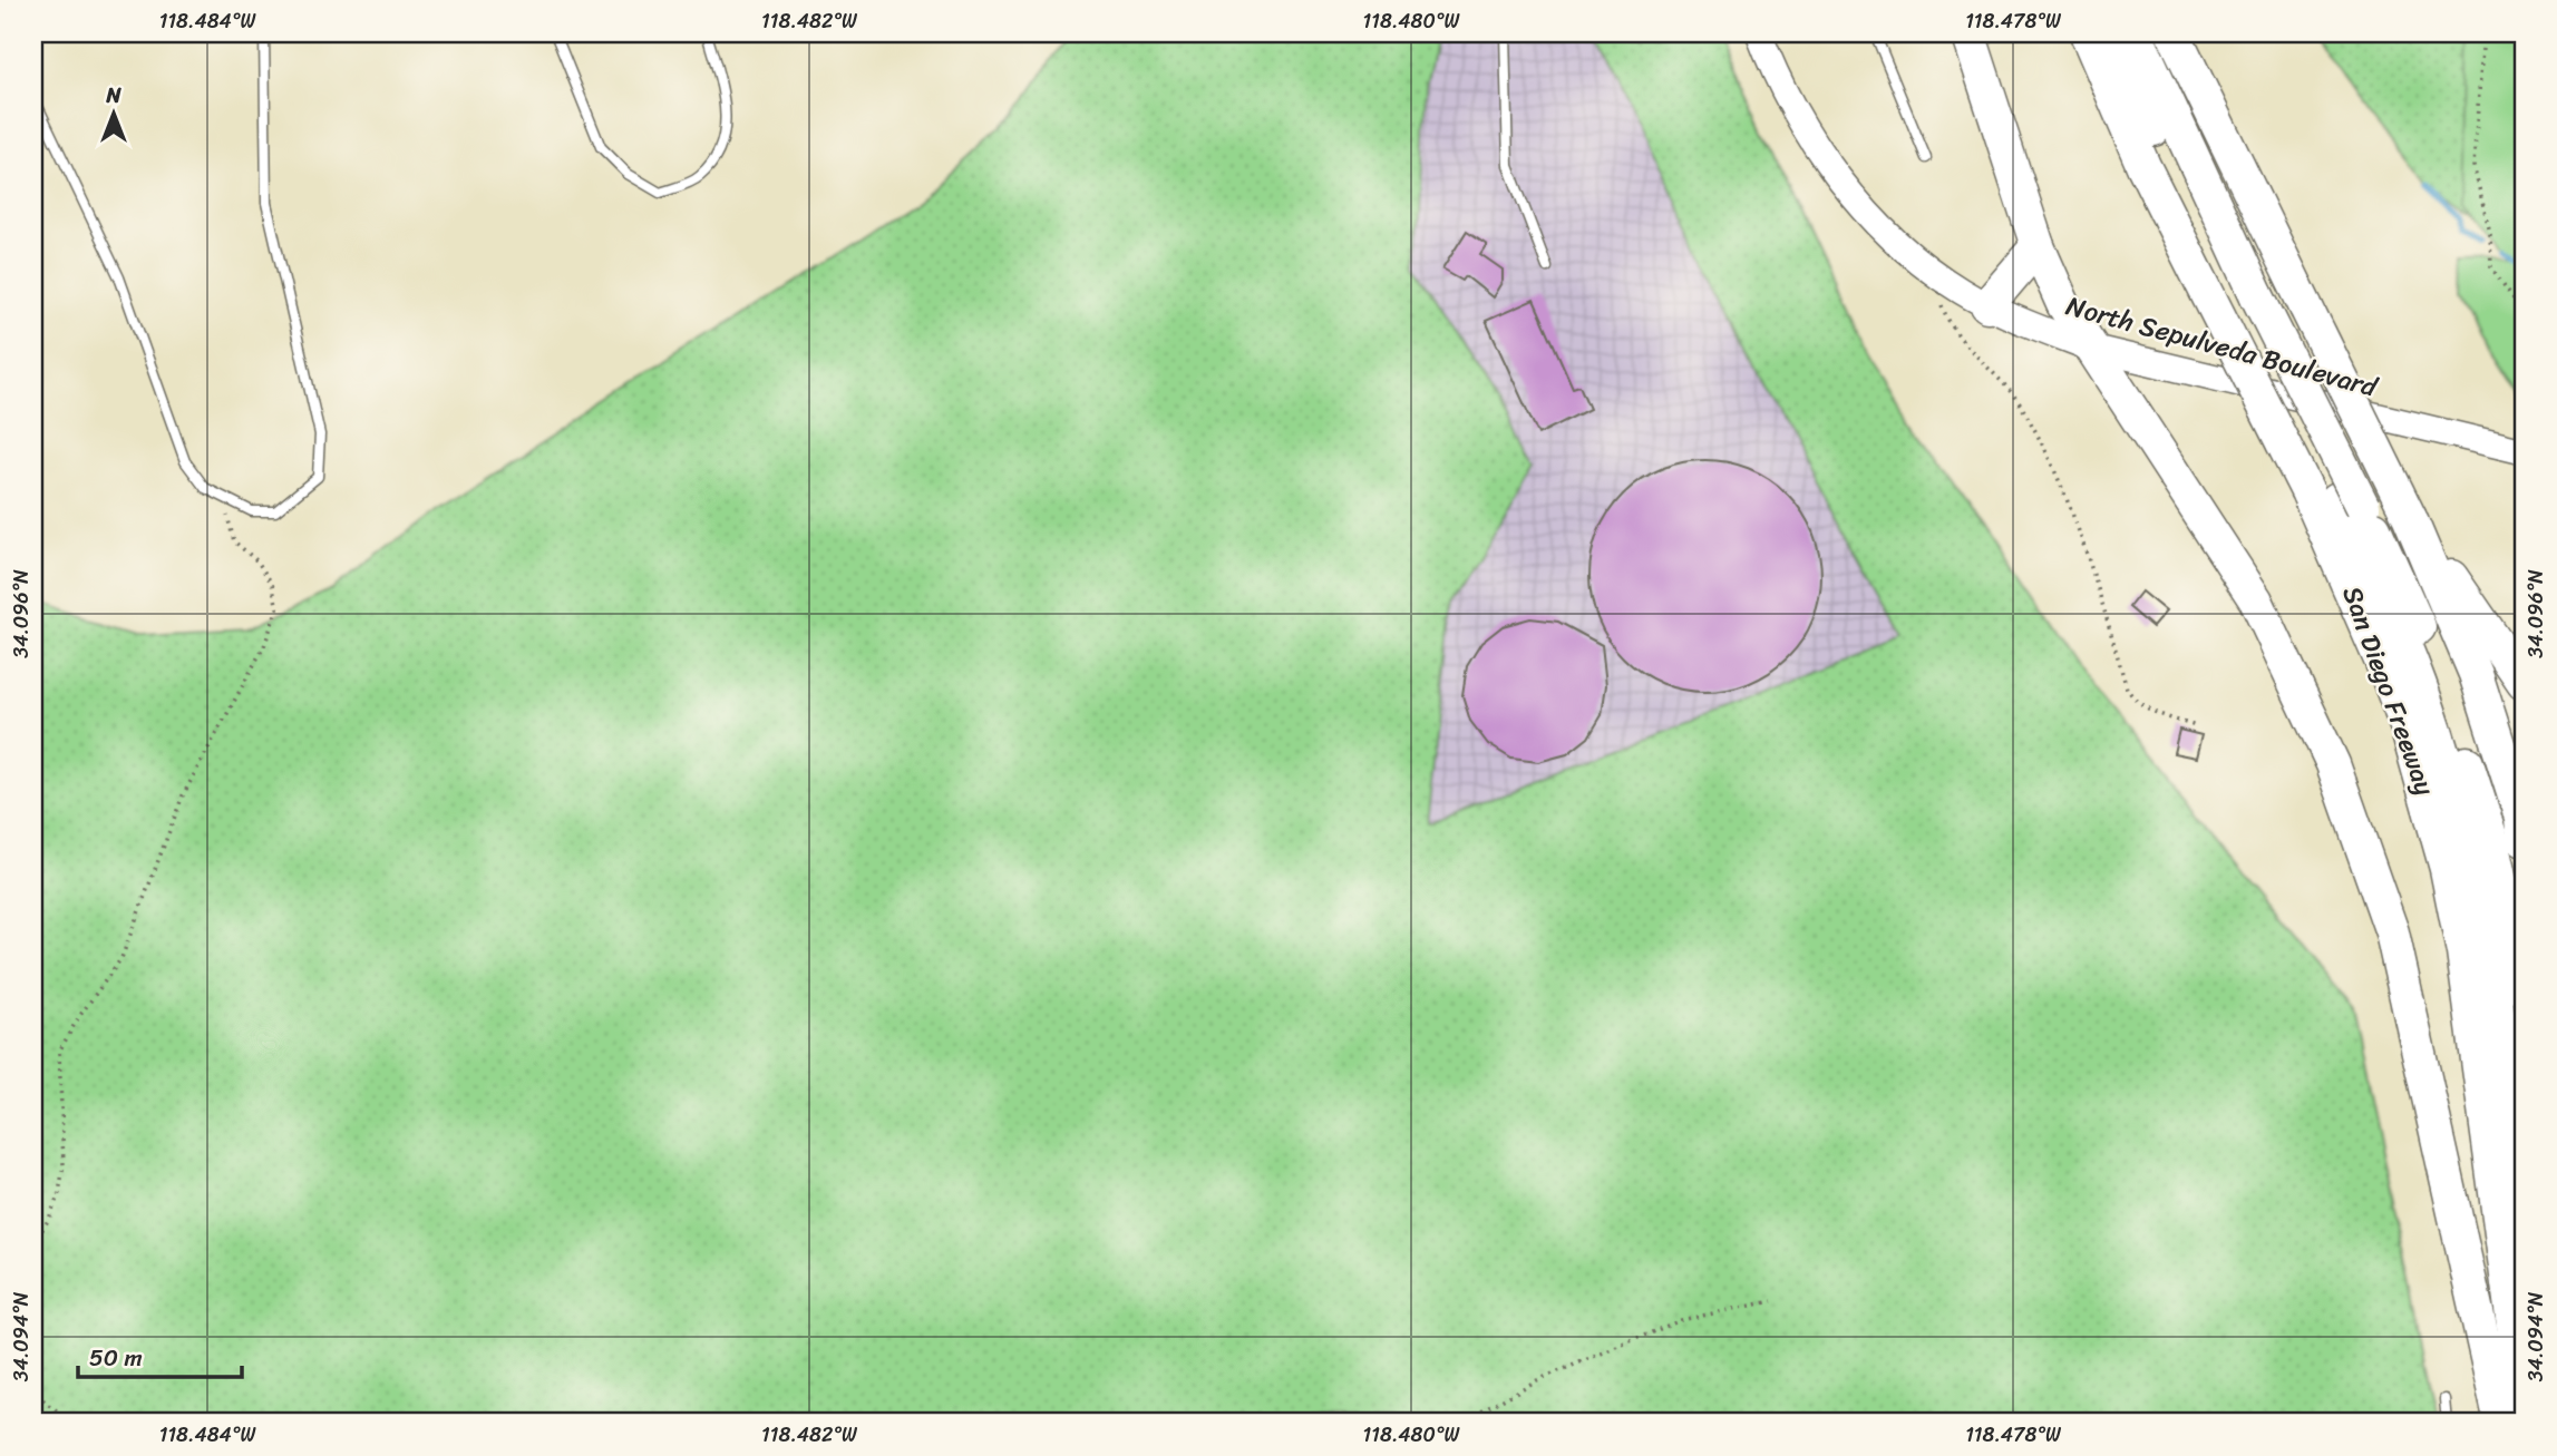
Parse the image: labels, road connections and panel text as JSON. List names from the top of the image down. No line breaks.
{"streets":{"highway":["San Diego Freeway"],"main road":["North Sepulveda Boulevard"]},"scale_bar":"50 m","north":"top","coordinates":["118.484°W","118.482°W","118.480°W","118.478°W","34.096°N","34.094°N"]}
